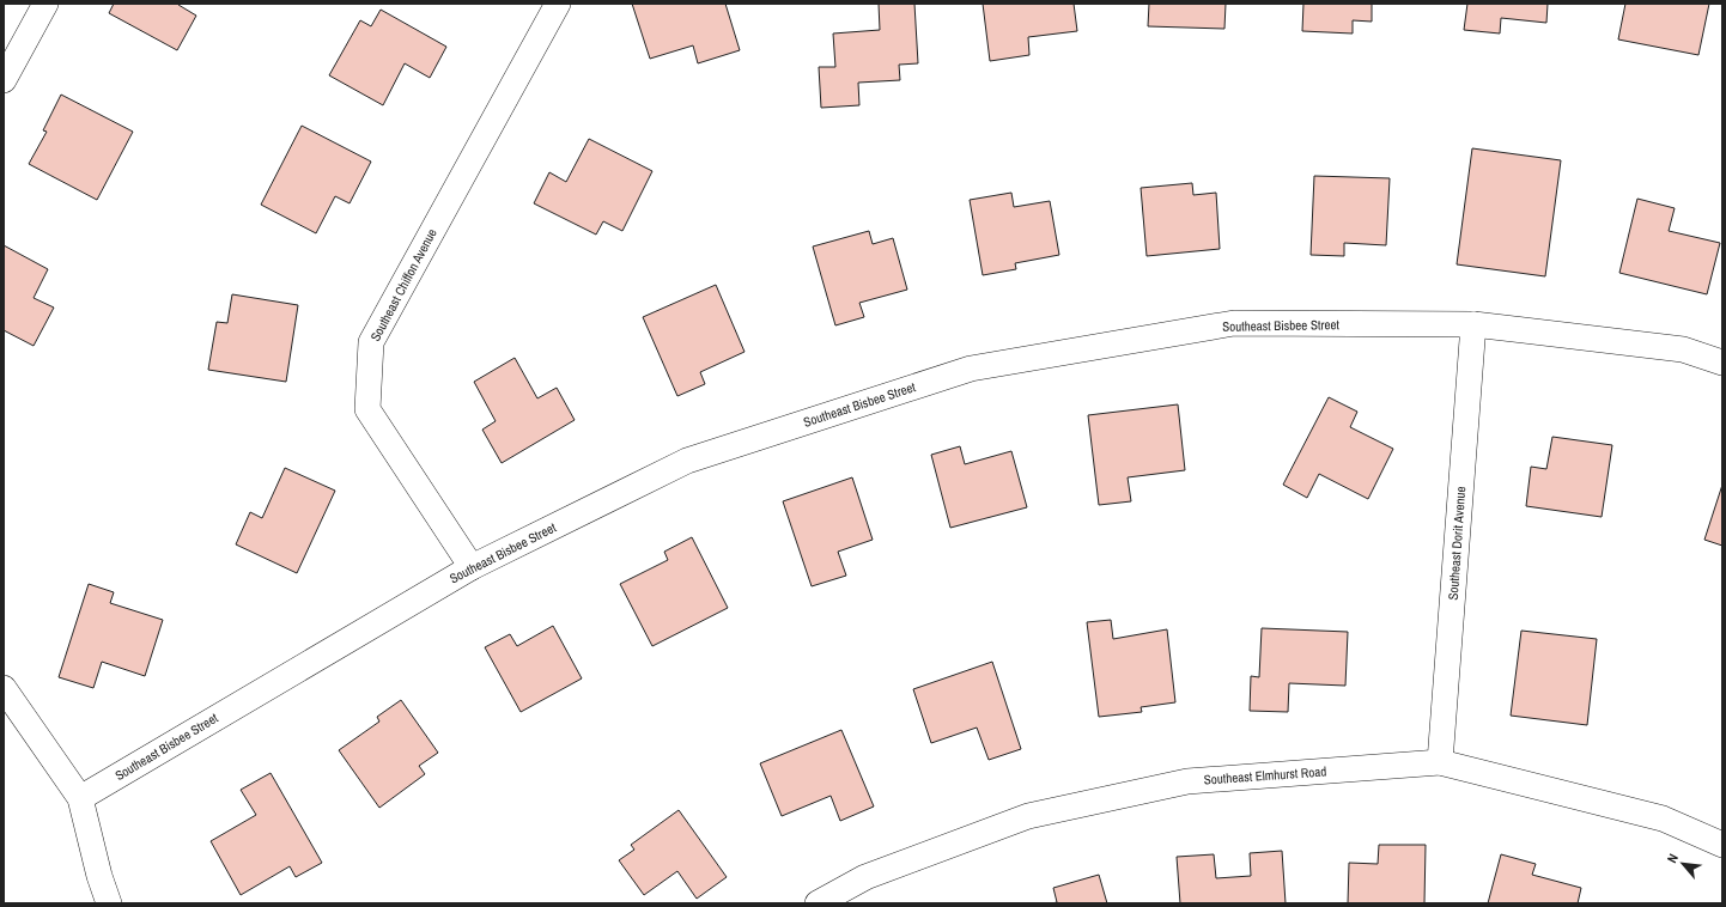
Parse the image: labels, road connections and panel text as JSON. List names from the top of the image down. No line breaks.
{"streets":{"street":["Southeast Chiffon Avenue","Southeast Bisbee Street","Southeast Dorit Avenue","Southeast Elmhurst Road"]},"crossings":[["Southeast Chiffon Avenue","Southeast Bisbee Street"],["Southeast Bisbee Street","Southeast Dorit Avenue"],["Southeast Dorit Avenue","Southeast Elmhurst Road"]],"north":"top left"}
